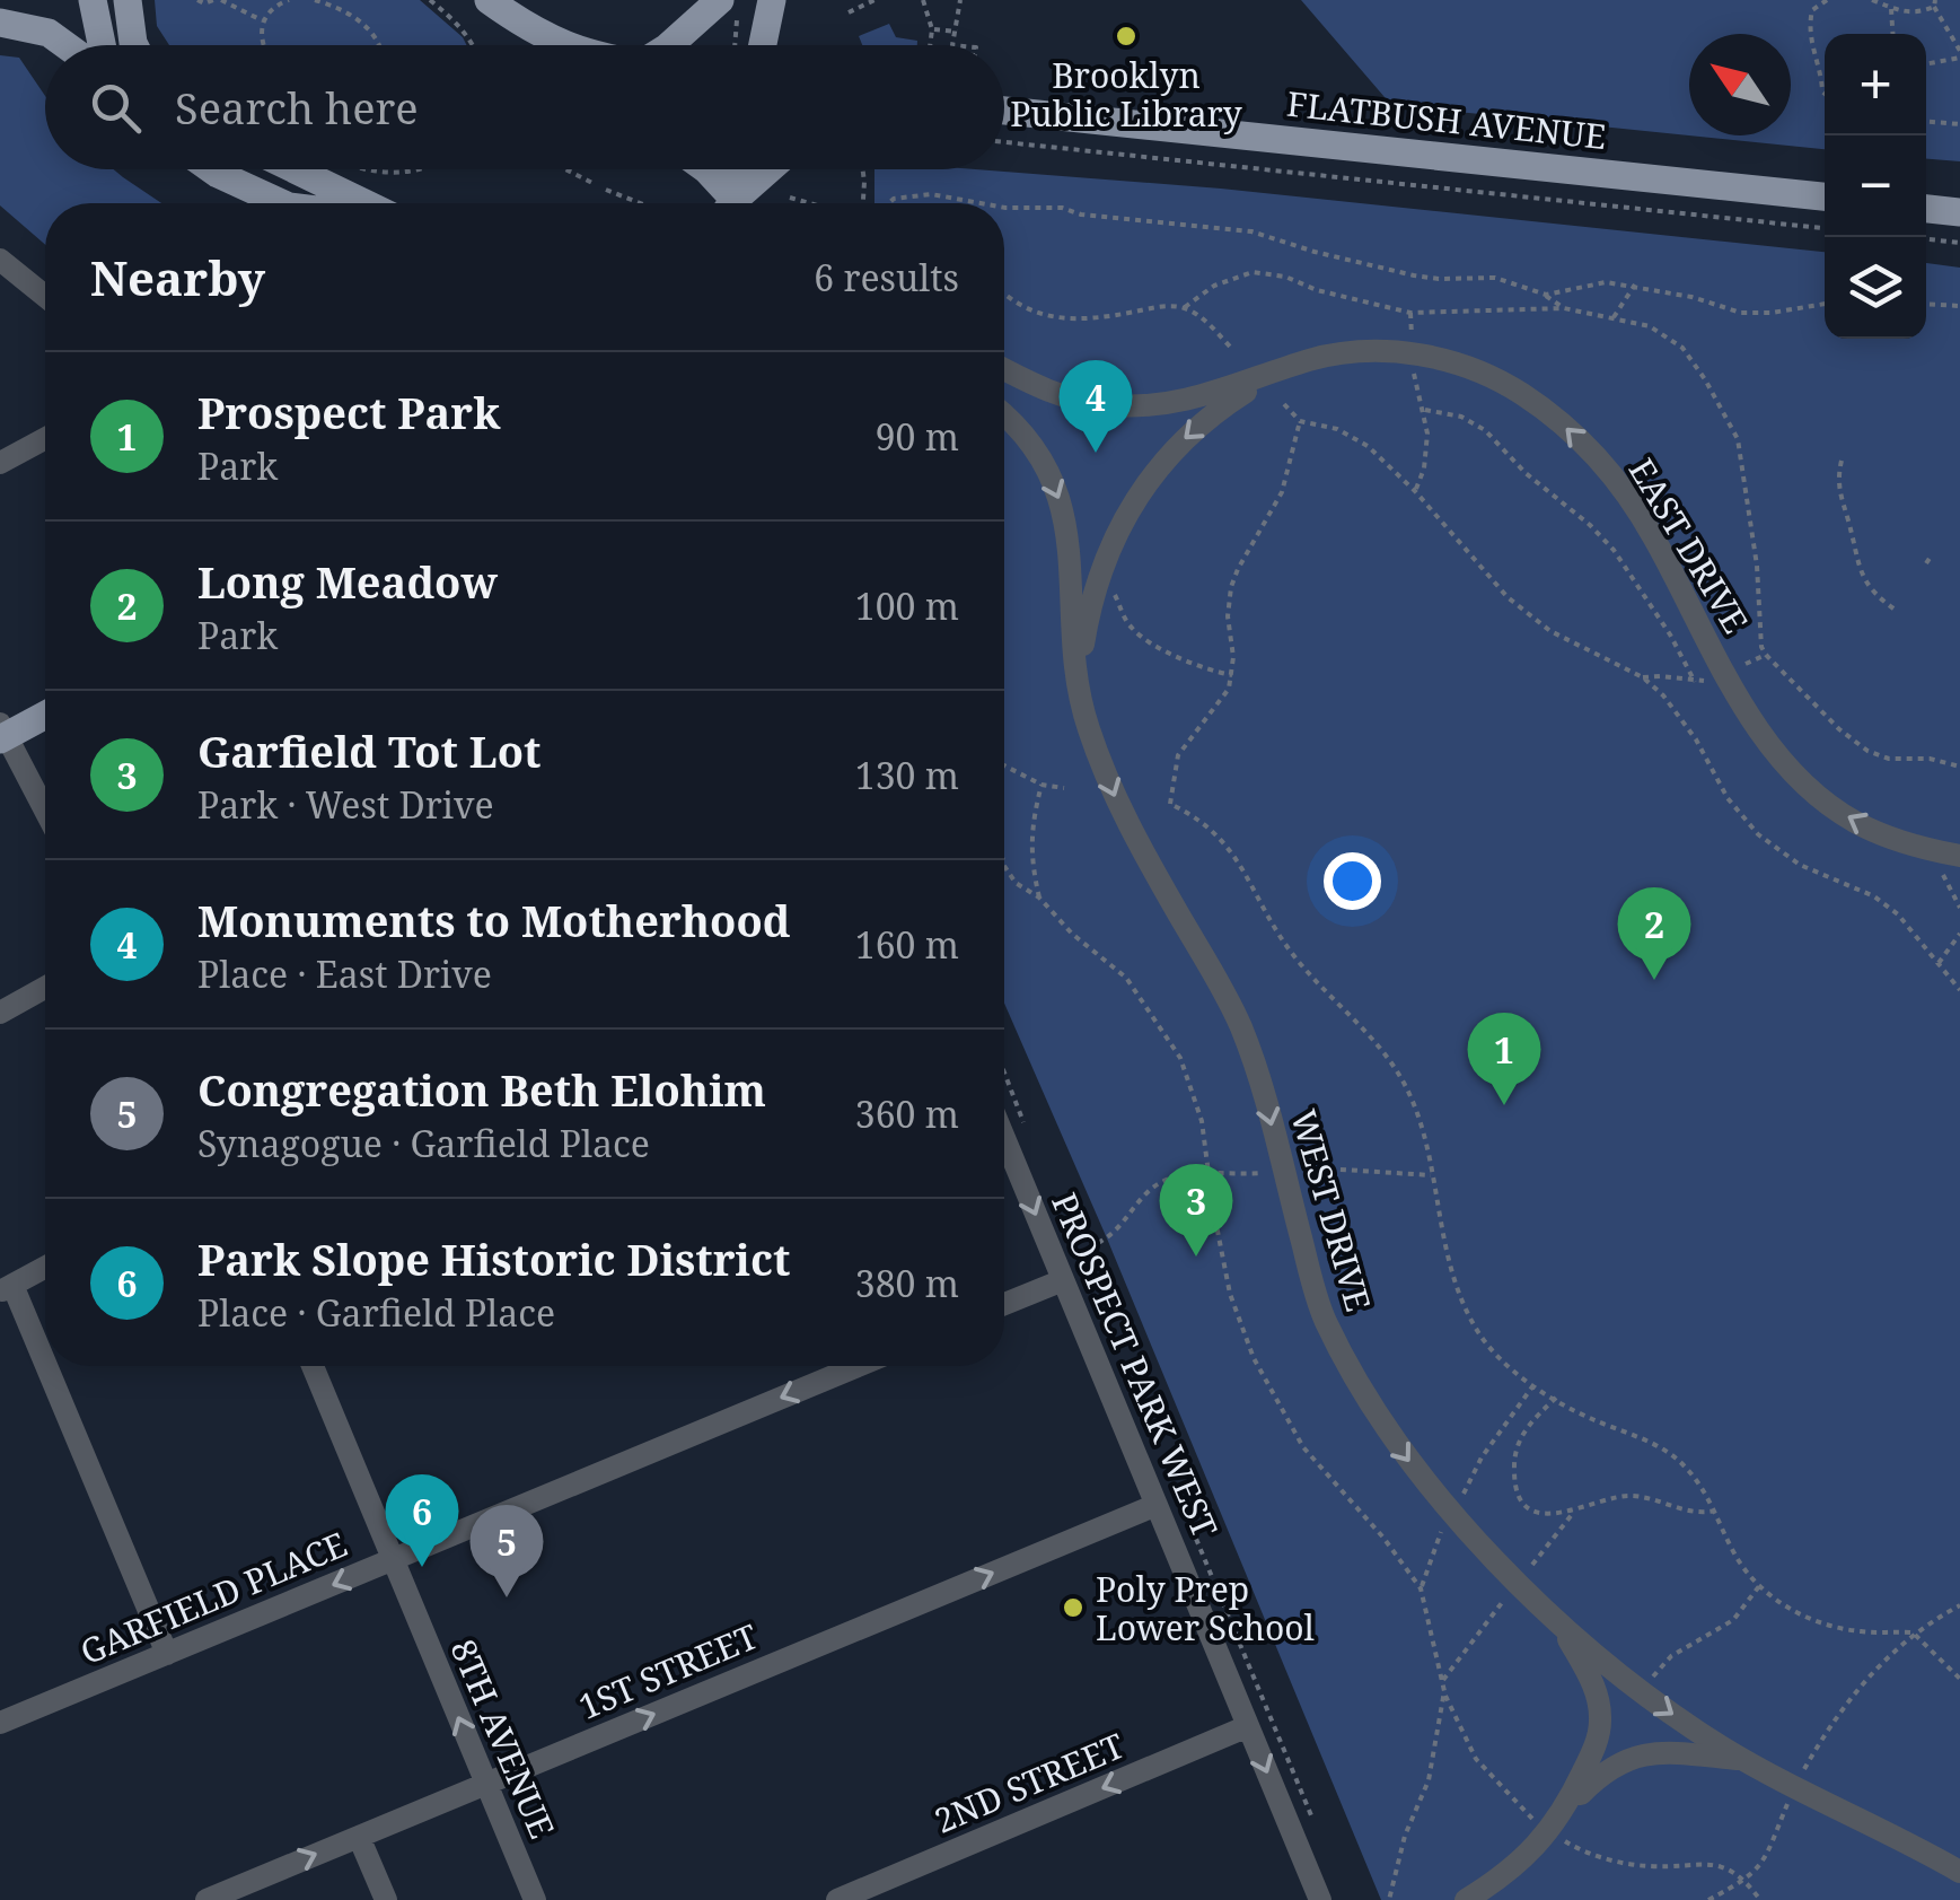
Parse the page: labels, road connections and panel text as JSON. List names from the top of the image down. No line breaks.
{"streets":{"main road":["FLATBUSH AVENUE"],"street":["EAST DRIVE","WEST DRIVE","PROSPECT PARK WEST","GARFIELD PLACE","1ST STREET","8TH AVENUE","2ND STREET"]},"crossings":[["EAST DRIVE","WEST DRIVE"],["PROSPECT PARK WEST","1ST STREET"],["PROSPECT PARK WEST","2ND STREET"],["GARFIELD PLACE","8TH AVENUE"],["1ST STREET","8TH AVENUE"]],"one_way":["EAST DRIVE","WEST DRIVE","PROSPECT PARK WEST","GARFIELD PLACE","1ST STREET","8TH AVENUE","2ND STREET"],"places":["Brooklyn Public Library","Poly Prep Lower School"],"north":"top left","page":{"map_buttons":["+","−"],"search":"Search here","heading":["Nearby","6 results"],"list":[{"mark":"1","name":"Prospect Park","note":"Park","value":"90 m"},{"mark":"2","name":"Long Meadow","note":"Park","value":"100 m"},{"mark":"3","name":"Garfield Tot Lot","note":"Park · West Drive","value":"130 m"},{"mark":"4","name":"Monuments to Motherhood","note":"Place · East Drive","value":"160 m"},{"mark":"5","name":"Congregation Beth Elohim","note":"Synagogue · Garfield Place","value":"360 m"},{"mark":"6","name":"Park Slope Historic District","note":"Place · Garfield Place","value":"380 m"}],"pins":["4","2","1","3","6","5"]}}
